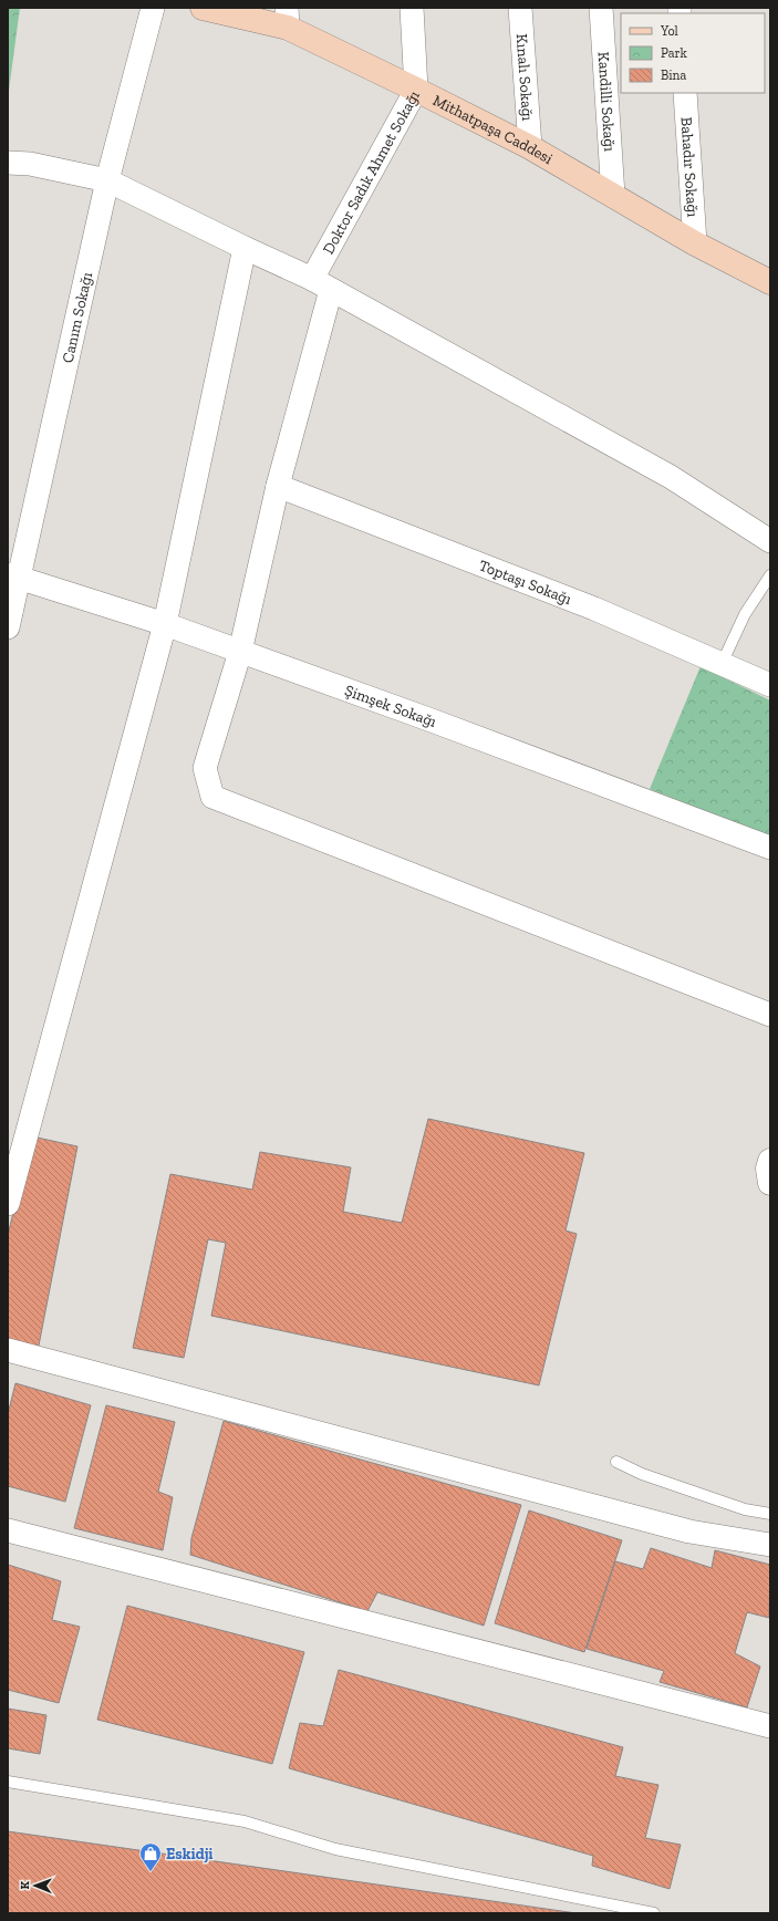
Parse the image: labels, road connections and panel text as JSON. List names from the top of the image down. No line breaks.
{"streets":{"main road":["Mithatpaşa Caddesi"],"street":["Kınalı Sokağı","Kandilli Sokağı","Bahadır Sokağı","Doktor Sadık Ahmet Sokağı","Canım Sokağı","Toptaşı Sokağı","Şimşek Sokağı"]},"crossings":[["Kınalı Sokağı","Mithatpaşa Caddesi"],["Kandilli Sokağı","Mithatpaşa Caddesi"],["Mithatpaşa Caddesi","Bahadır Sokağı"],["Mithatpaşa Caddesi","Doktor Sadık Ahmet Sokağı"],["Doktor Sadık Ahmet Sokağı","Toptaşı Sokağı"],["Doktor Sadık Ahmet Sokağı","Şimşek Sokağı"],["Canım Sokağı","Şimşek Sokağı"]],"places":{"shop":["Eskidji"]},"legend":["Yol","Park","Bina"],"north":"left"}
